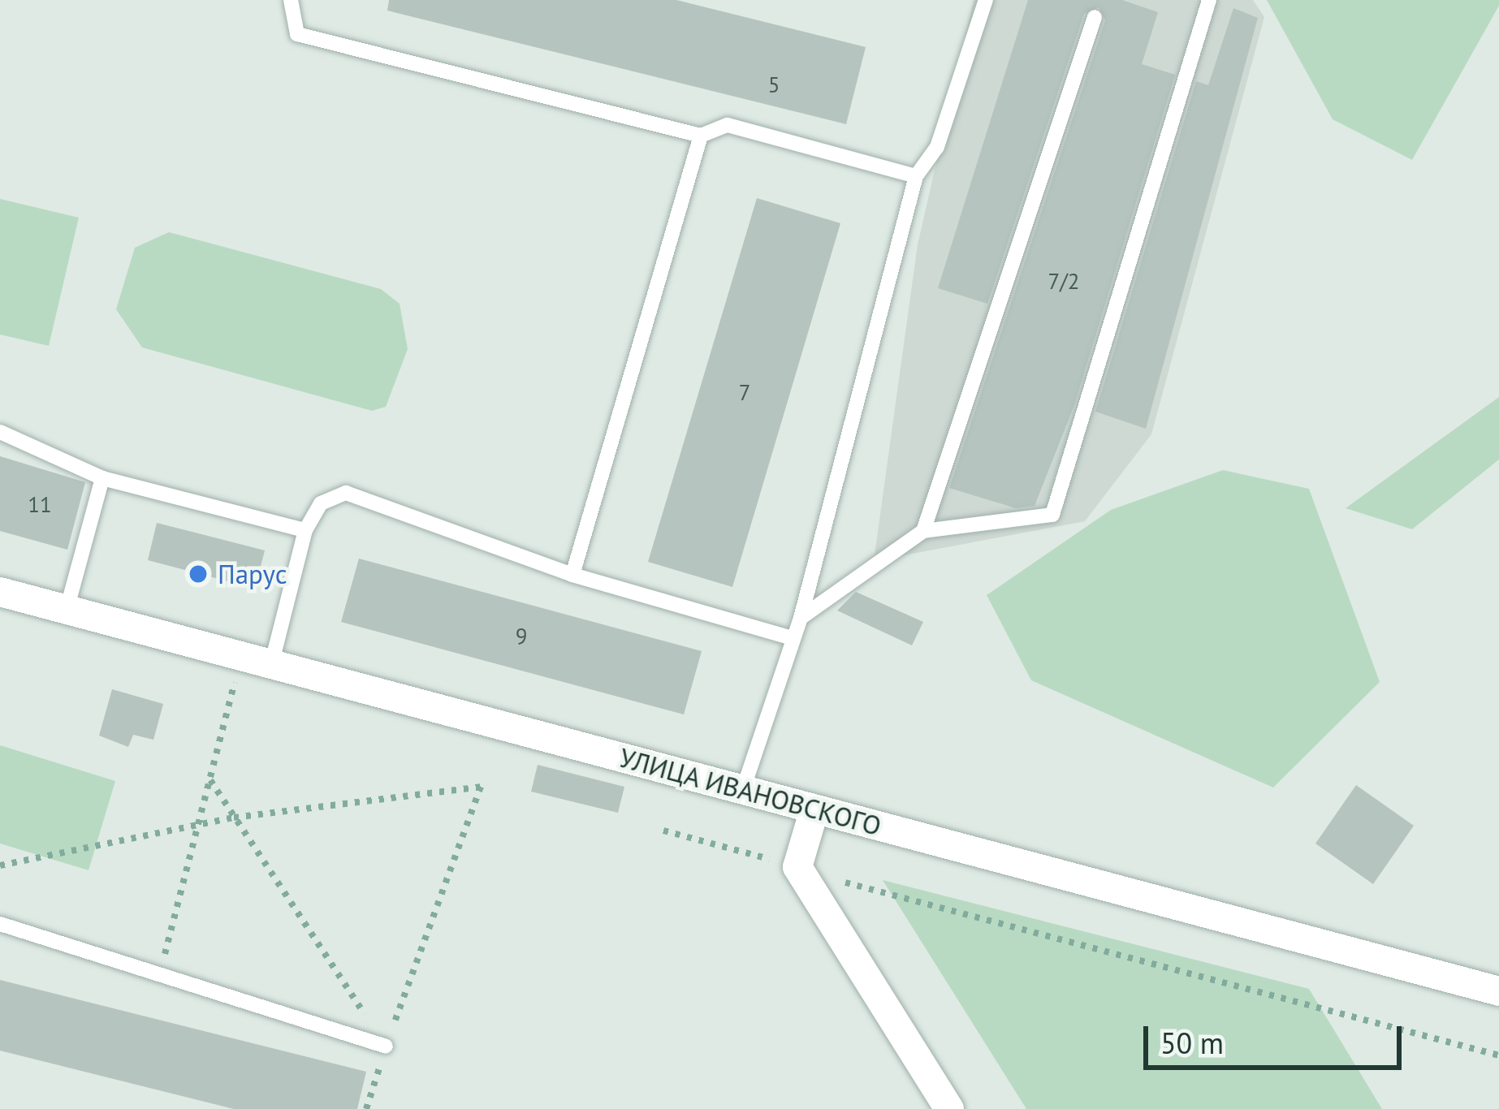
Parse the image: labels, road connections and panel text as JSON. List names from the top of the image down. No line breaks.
{"streets":{"main road":["УЛИЦА ИВАНОВСКОГО"]},"places":["Парус"],"house_numbers":["5","7/2","7","11","9"],"scale_bar":"50 m"}
